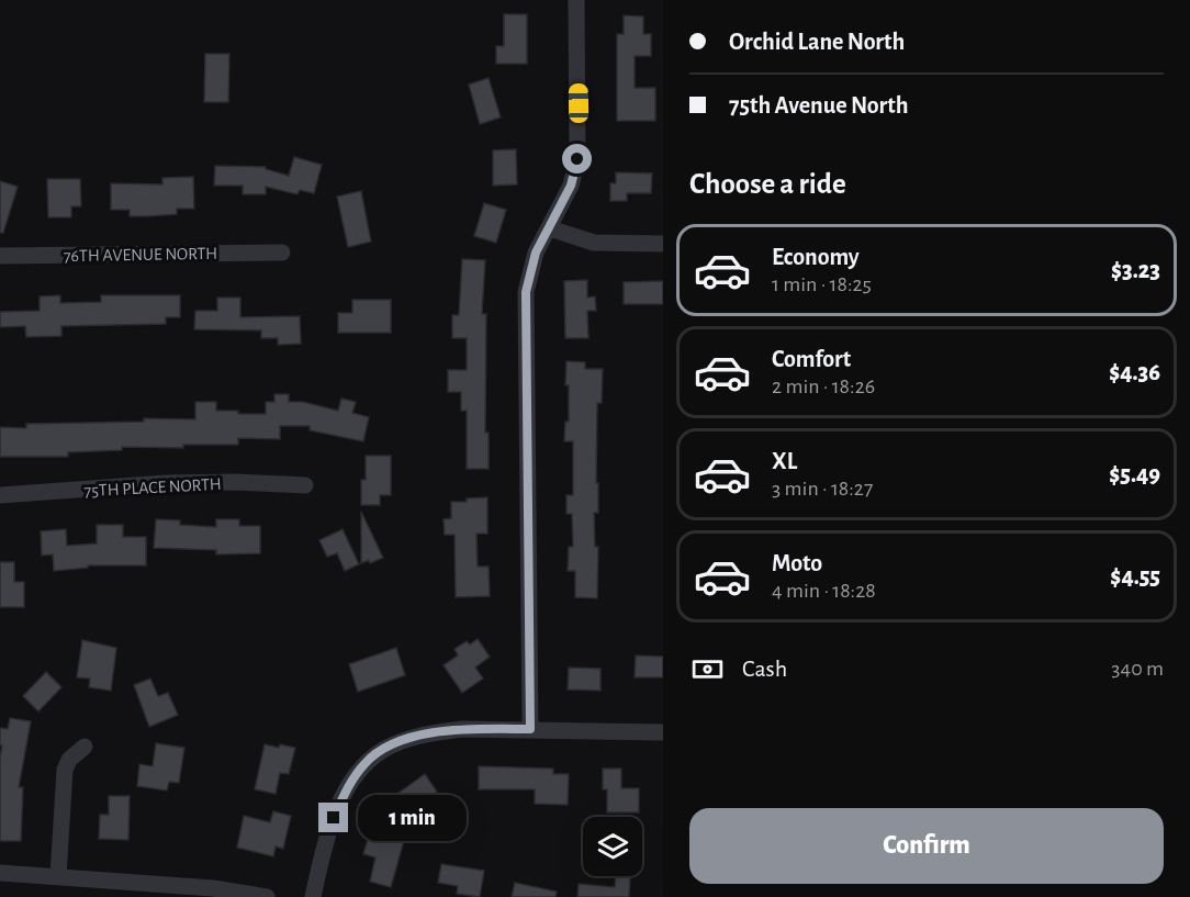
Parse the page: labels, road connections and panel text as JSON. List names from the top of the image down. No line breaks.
{"streets":{"street":["76TH AVENUE NORTH","75TH PLACE NORTH"]},"page":{"banner":["Orchid Lane North","75th Avenue North"],"heading":"Choose a ride","list":[{"name":"Economy","note":"1 min · 18:25","value":"$3.23"},{"name":"Comfort","note":"2 min · 18:26","value":"$4.36"},{"name":"XL","note":"3 min · 18:27","value":"$5.49"},{"name":"Moto","note":"4 min · 18:28","value":"$4.55"}],"pay":["Cash","340 m"],"bubble":"1 min","buttons":"Confirm"}}
